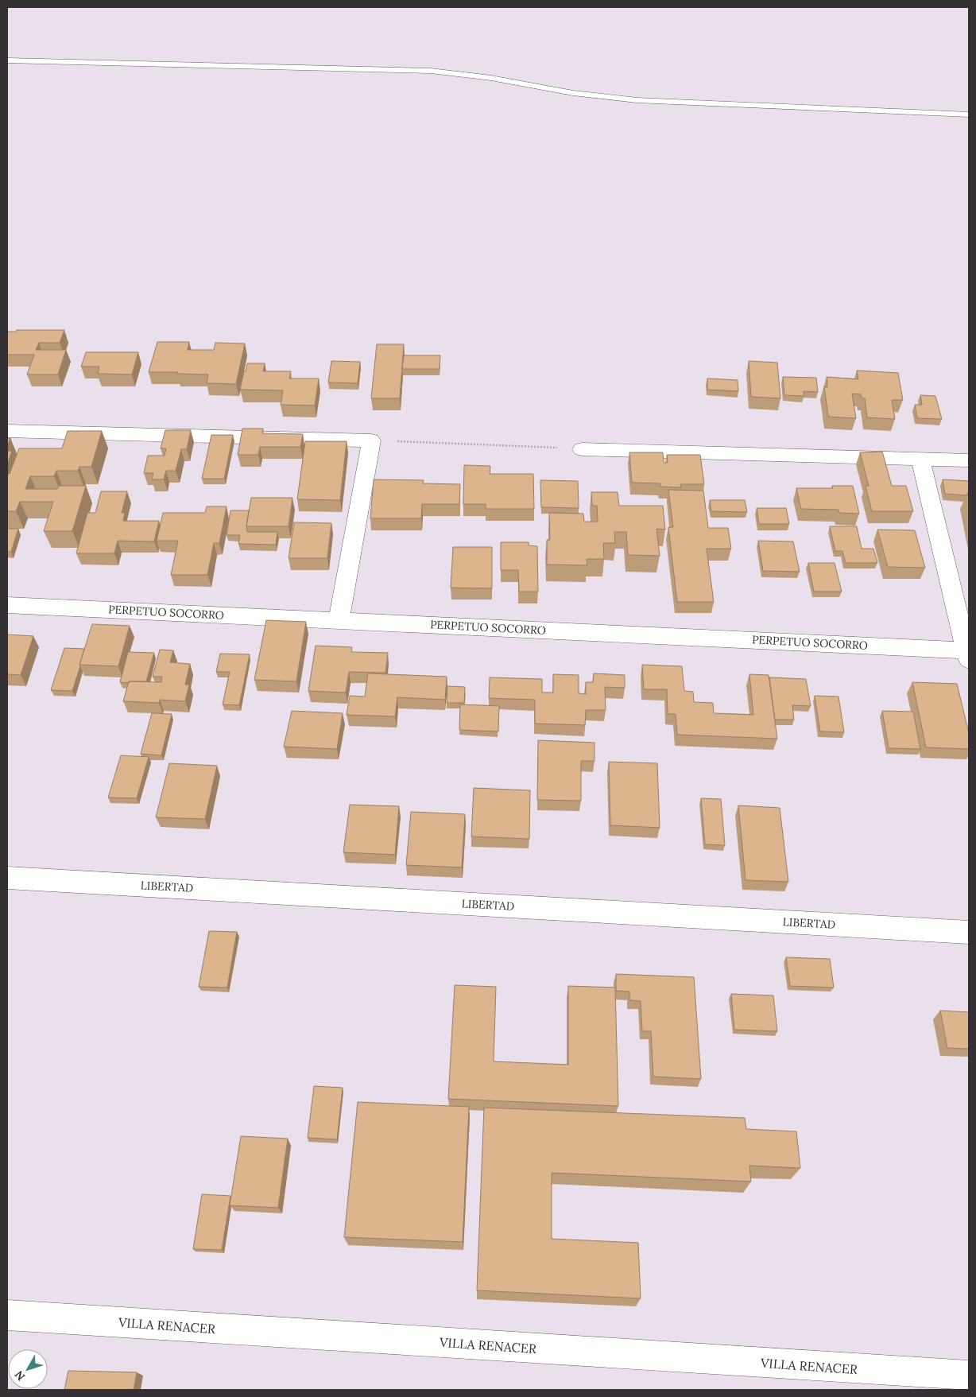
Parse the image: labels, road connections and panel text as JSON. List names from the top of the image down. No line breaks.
{"streets":{"street":["PERPETUO SOCORRO","LIBERTAD","VILLA RENACER"]},"north":"bottom left"}
